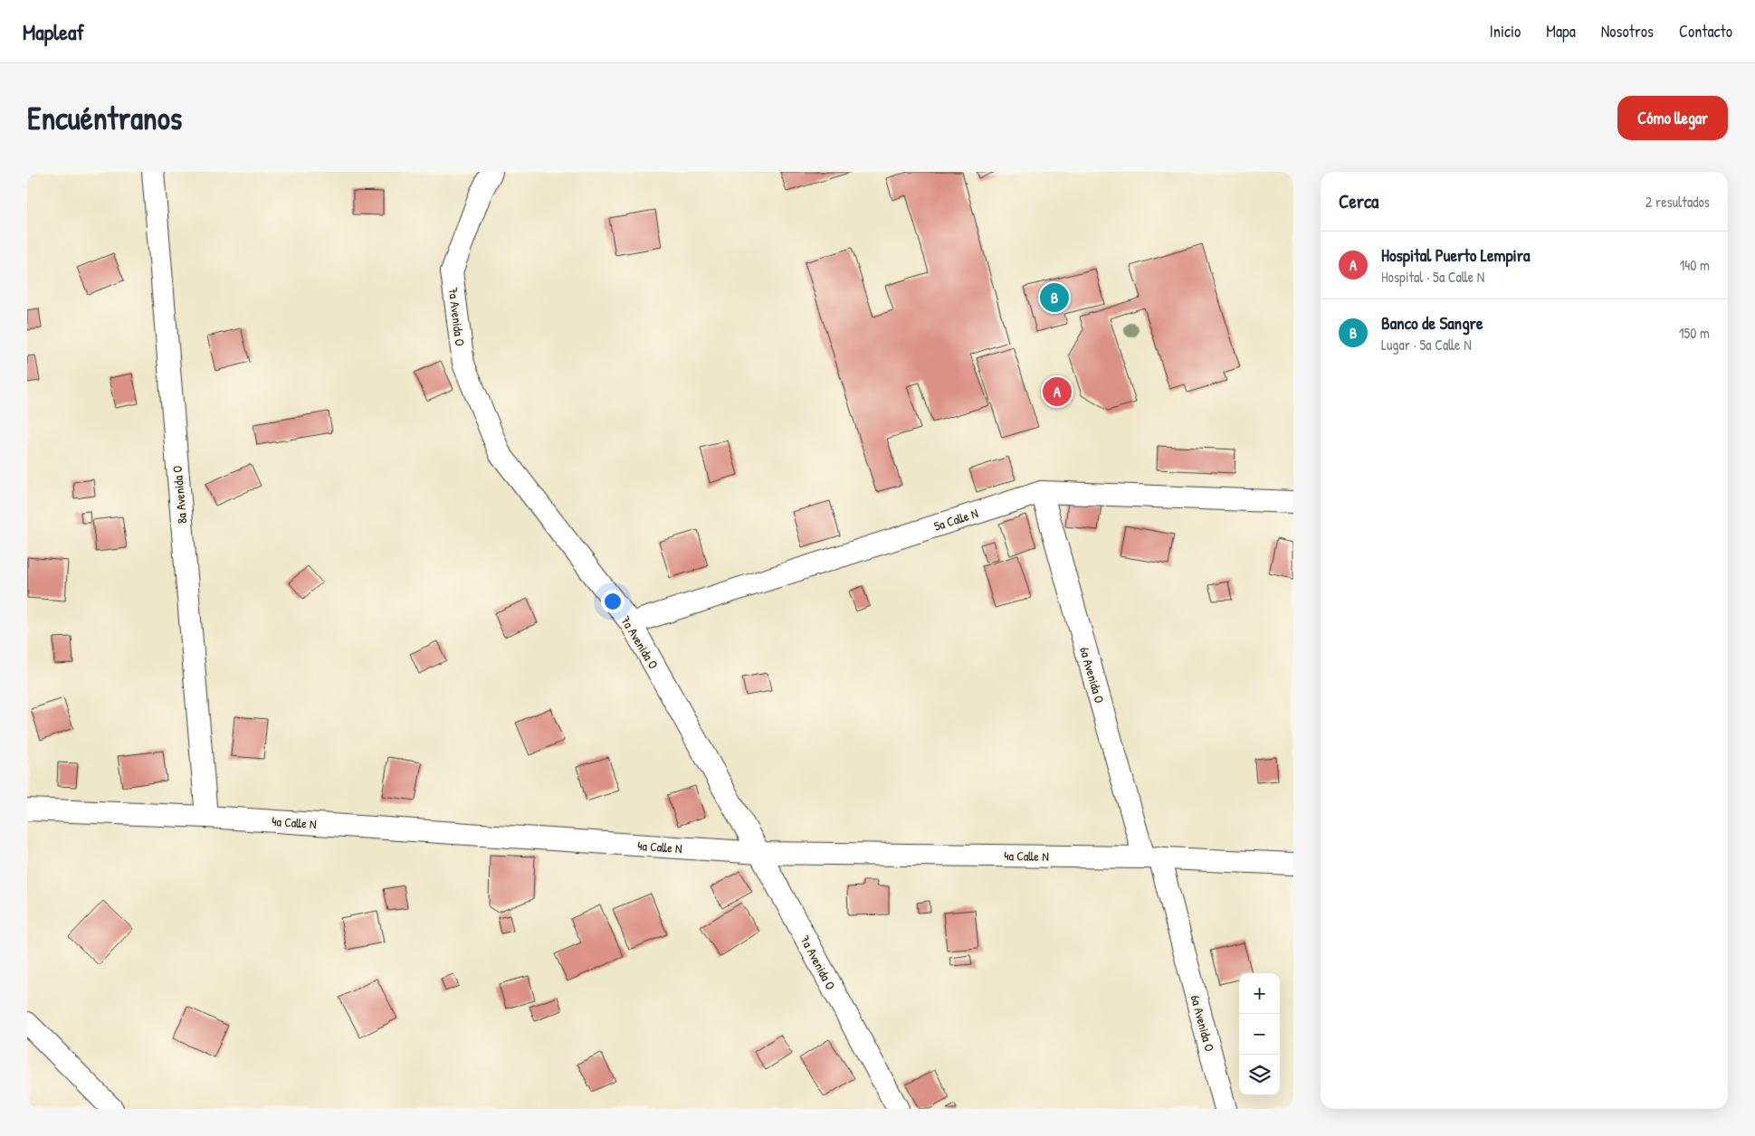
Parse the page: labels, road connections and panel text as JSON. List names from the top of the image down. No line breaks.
{"streets":{"street":["7a Avenida O","8a Avenida O","5a Calle N","6a Avenida O","4a Calle N"]},"crossings":[["7a Avenida O","5a Calle N"],["7a Avenida O","4a Calle N"],["8a Avenida O","4a Calle N"],["5a Calle N","6a Avenida O"],["6a Avenida O","4a Calle N"]],"page":{"header":"Mapleaf","nav":["Inicio","Mapa","Nosotros","Contacto"],"buttons":"Cómo llegar","title":"Encuéntranos","heading":["Cerca","2 resultados"],"list":[{"mark":"A","name":"Hospital Puerto Lempira","note":"Hospital · 5a Calle N","value":"140 m"},{"mark":"B","name":"Banco de Sangre","note":"Lugar · 5a Calle N","value":"150 m"}],"pins":["B","A"],"map_buttons":["+","−"]}}
